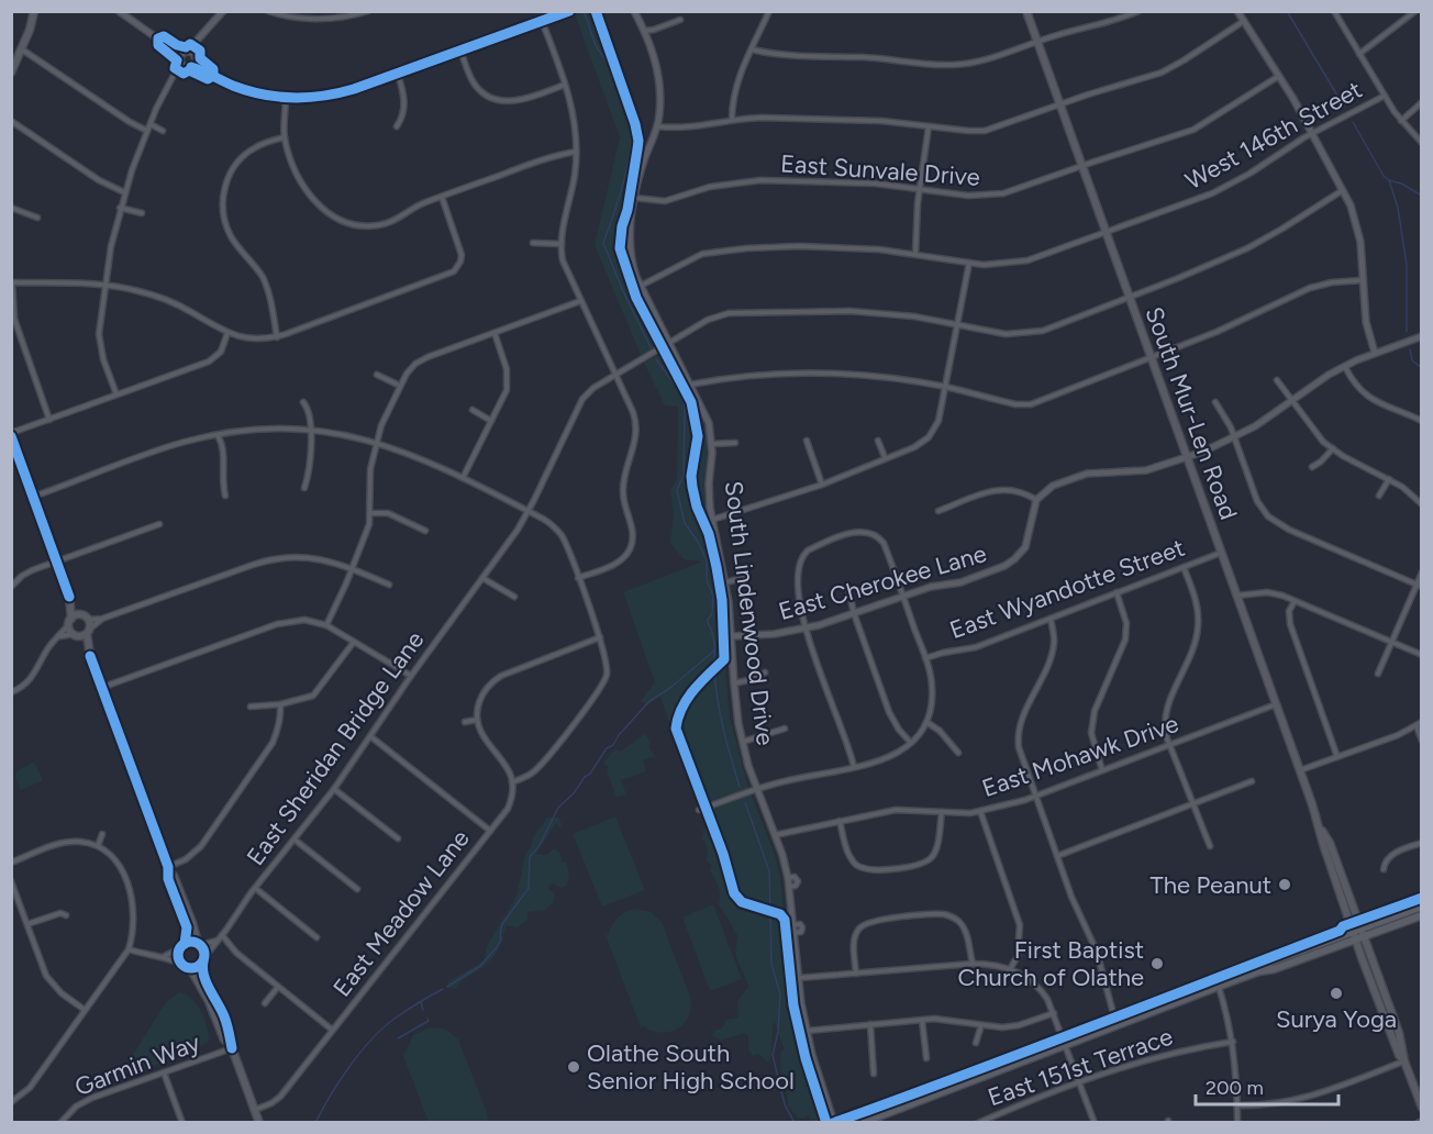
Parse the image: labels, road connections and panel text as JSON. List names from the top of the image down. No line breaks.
{"streets":{"main road":["South Mur-Len Road"],"street":["West 146th Street","East Sunvale Drive","East Cherokee Lane","East Wyandotte Street","South Lindenwood Drive","East Sheridan Bridge Lane","East Mohawk Drive","East Meadow Lane","Garmin Way","East 151st Terrace"]},"crossings":[["West 146th Street","South Mur-Len Road"],["West 146th Street","South Lindenwood Drive"],["East Sunvale Drive","South Mur-Len Road"],["East Sunvale Drive","South Lindenwood Drive"],["South Mur-Len Road","East Wyandotte Street"],["South Mur-Len Road","East Sheridan Bridge Lane"],["South Mur-Len Road","East Mohawk Drive"],["East Cherokee Lane","South Lindenwood Drive"],["South Lindenwood Drive","East Sheridan Bridge Lane"],["South Lindenwood Drive","East Mohawk Drive"]],"places":["The Peanut","First Baptist Church of Olathe","Surya Yoga","Olathe South Senior High School"],"scale_bar":"200 m"}
